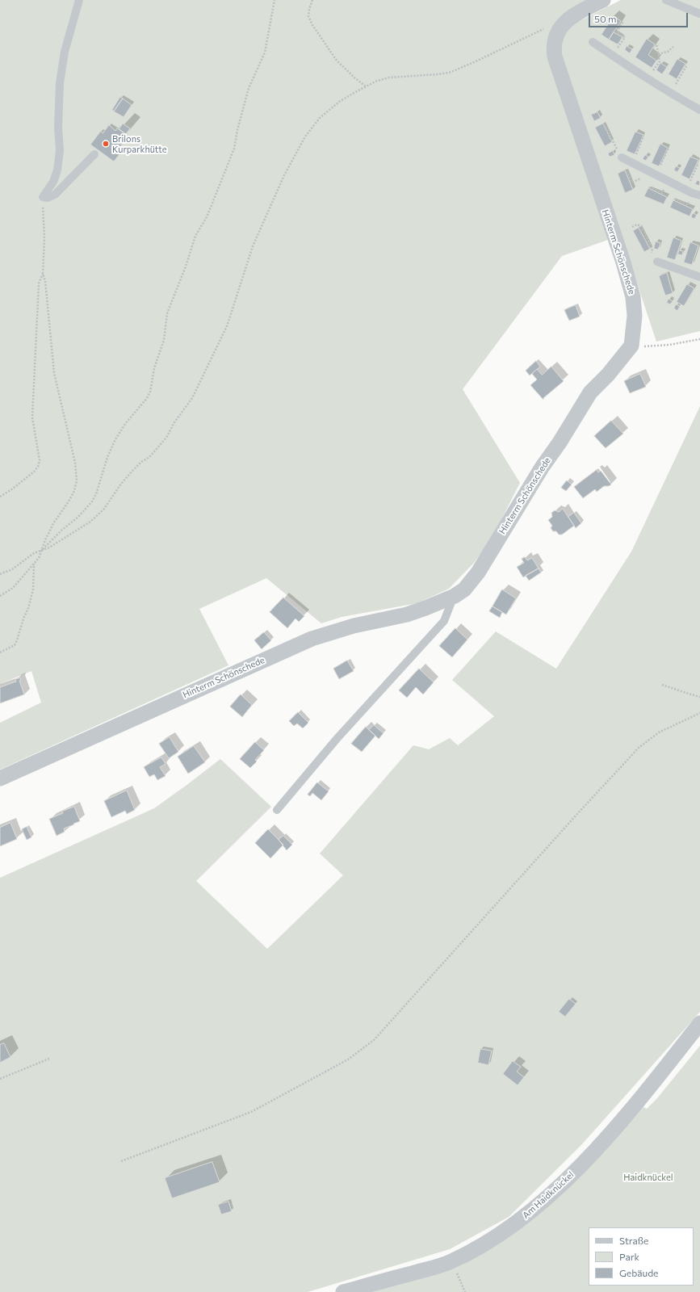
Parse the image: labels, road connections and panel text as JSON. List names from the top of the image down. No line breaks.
{"streets":{"street":["Hinterm Schönschede","Am Haidknückel"]},"parks":["Haidknückel"],"places":["Brilons Kurparkhütte"],"legend":["Straße","Park","Gebäude"],"scale_bar":"50 m"}
